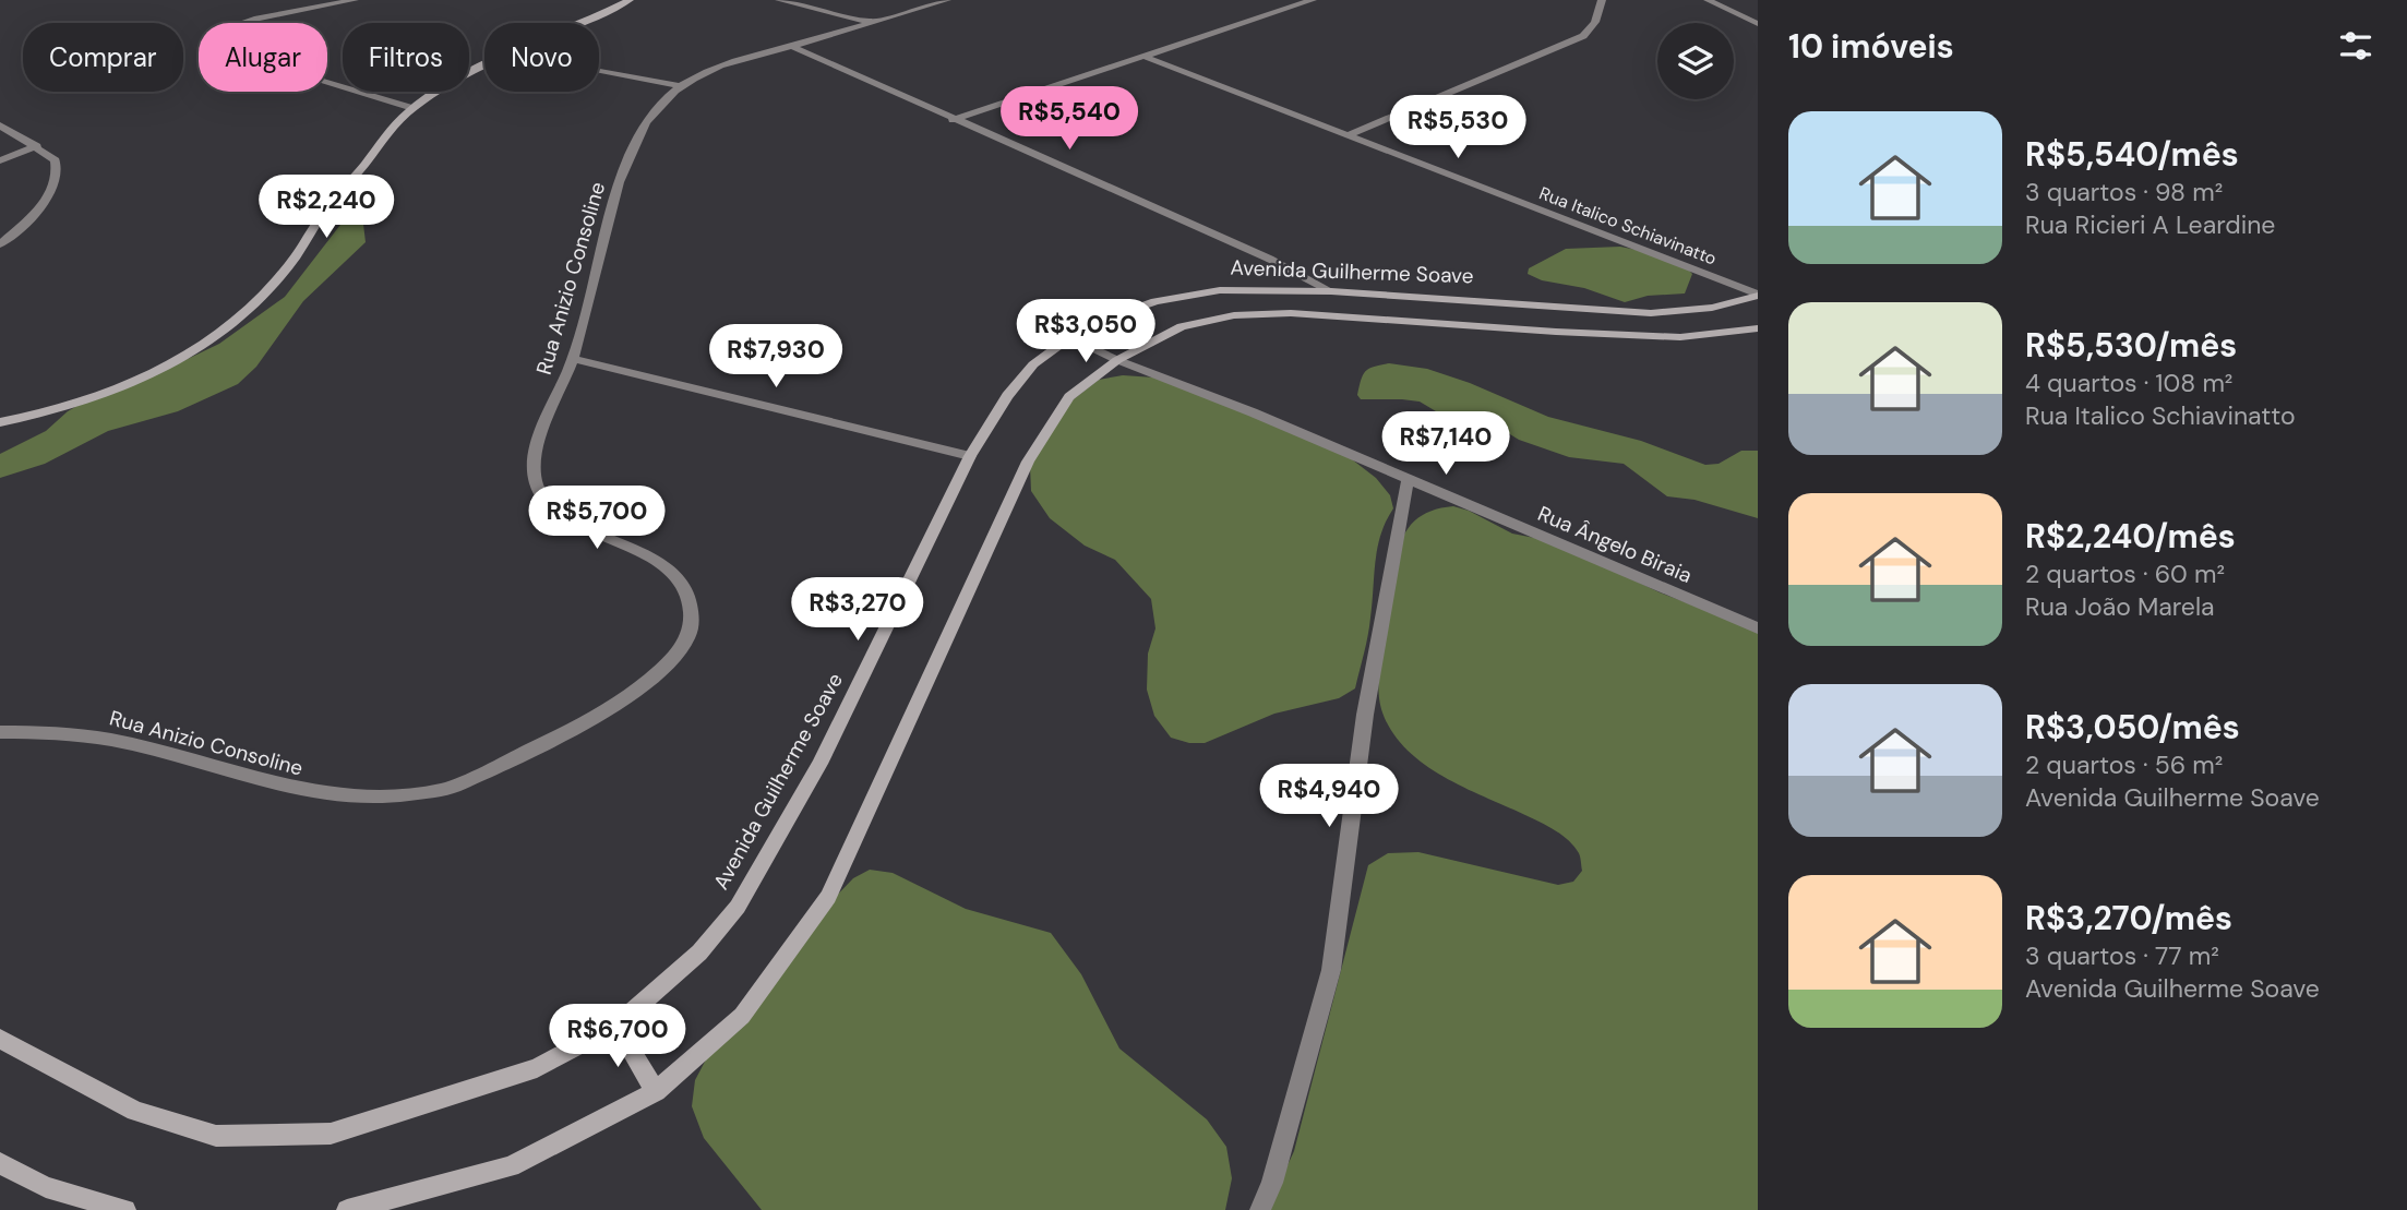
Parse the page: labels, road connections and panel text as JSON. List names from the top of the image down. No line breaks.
{"streets":{"street":["Rua Italico Schiavinatto","Avenida Guilherme Soave","Rua Anizio Consoline","Rua Ângelo Biraia"]},"crossings":[["Rua Italico Schiavinatto","Avenida Guilherme Soave"],["Avenida Guilherme Soave","Rua Ângelo Biraia"]],"page":{"heading":"10 imóveis","chip":["Comprar","Alugar","Filtros","Novo"],"price":["R$5,540","R$5,530","R$2,240","R$3,050","R$7,930","R$7,140","R$5,700","R$3,270","R$4,940","R$6,700"],"list":[{"name":"R$5,540/mês","note":"3 quartos · 98 m² · Rua Ricieri A Leardine"},{"name":"R$5,530/mês","note":"4 quartos · 108 m² · Rua Italico Schiavinatto"},{"name":"R$2,240/mês","note":"2 quartos · 60 m² · Rua João Marela"},{"name":"R$3,050/mês","note":"2 quartos · 56 m² · Avenida Guilherme Soave"},{"name":"R$3,270/mês","note":"3 quartos · 77 m² · Avenida Guilherme Soave"}]}}
